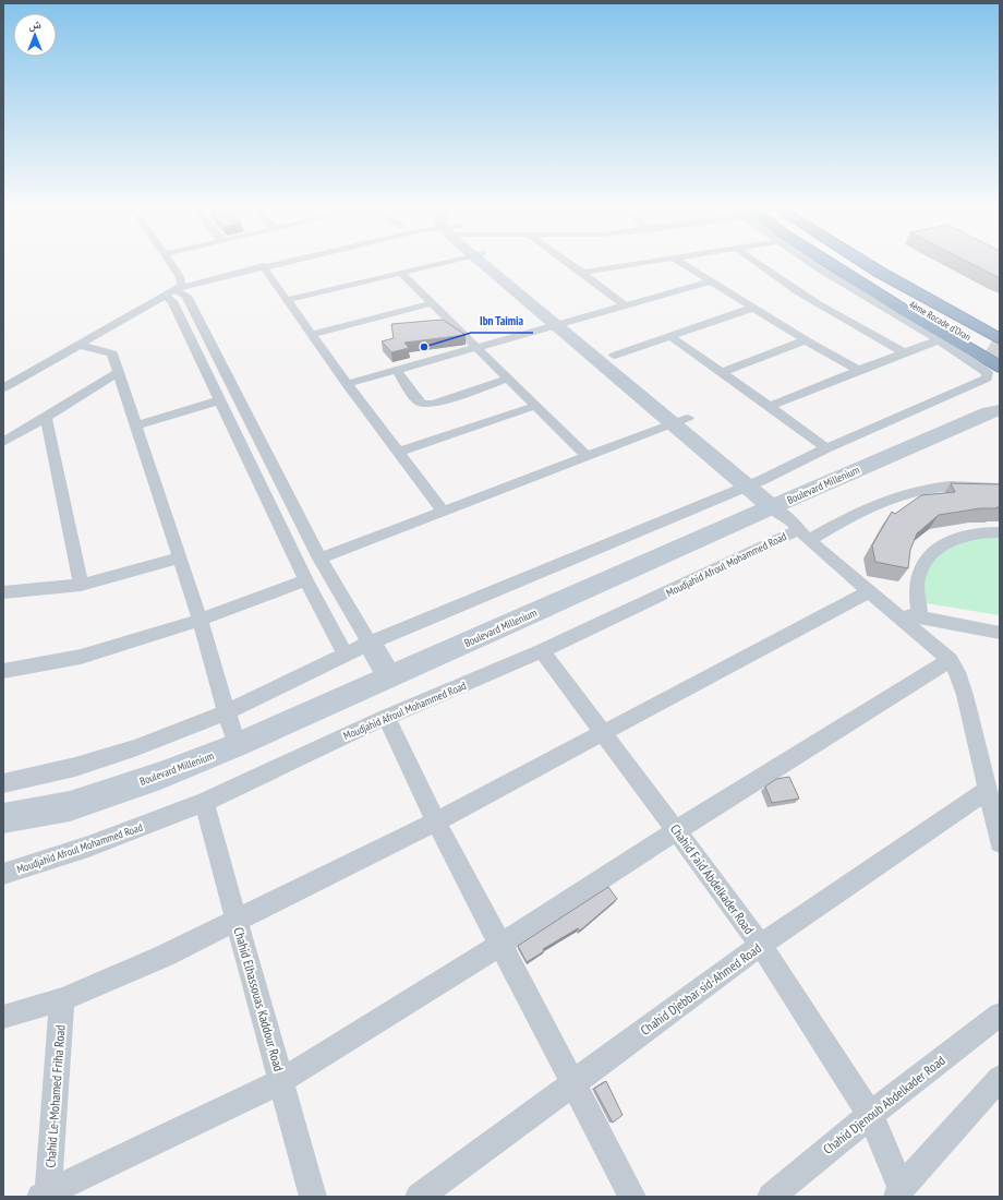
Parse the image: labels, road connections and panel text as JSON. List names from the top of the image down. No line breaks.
{"streets":{"highway":["4ème Rocade d'Oran"],"main road":["Boulevard Millenium"],"street":["Moudjahid Afroul Mohammed Road","Chahid Faid Abdelkader Road","Chahid Djebbar sid-Ahmed Road","Chahid Elhassouas Kaddour Road","Chahid Le-Mohamed Friha Road","Chahid Djenoub Abdelkader Road"]},"crossings":[["Boulevard Millenium","Moudjahid Afroul Mohammed Road"],["Moudjahid Afroul Mohammed Road","Chahid Faid Abdelkader Road"],["Moudjahid Afroul Mohammed Road","Chahid Elhassouas Kaddour Road"],["Chahid Faid Abdelkader Road","Chahid Djebbar sid-Ahmed Road"],["Chahid Faid Abdelkader Road","Chahid Djenoub Abdelkader Road"]],"places":["Ibn Taimia"],"north":"top"}
